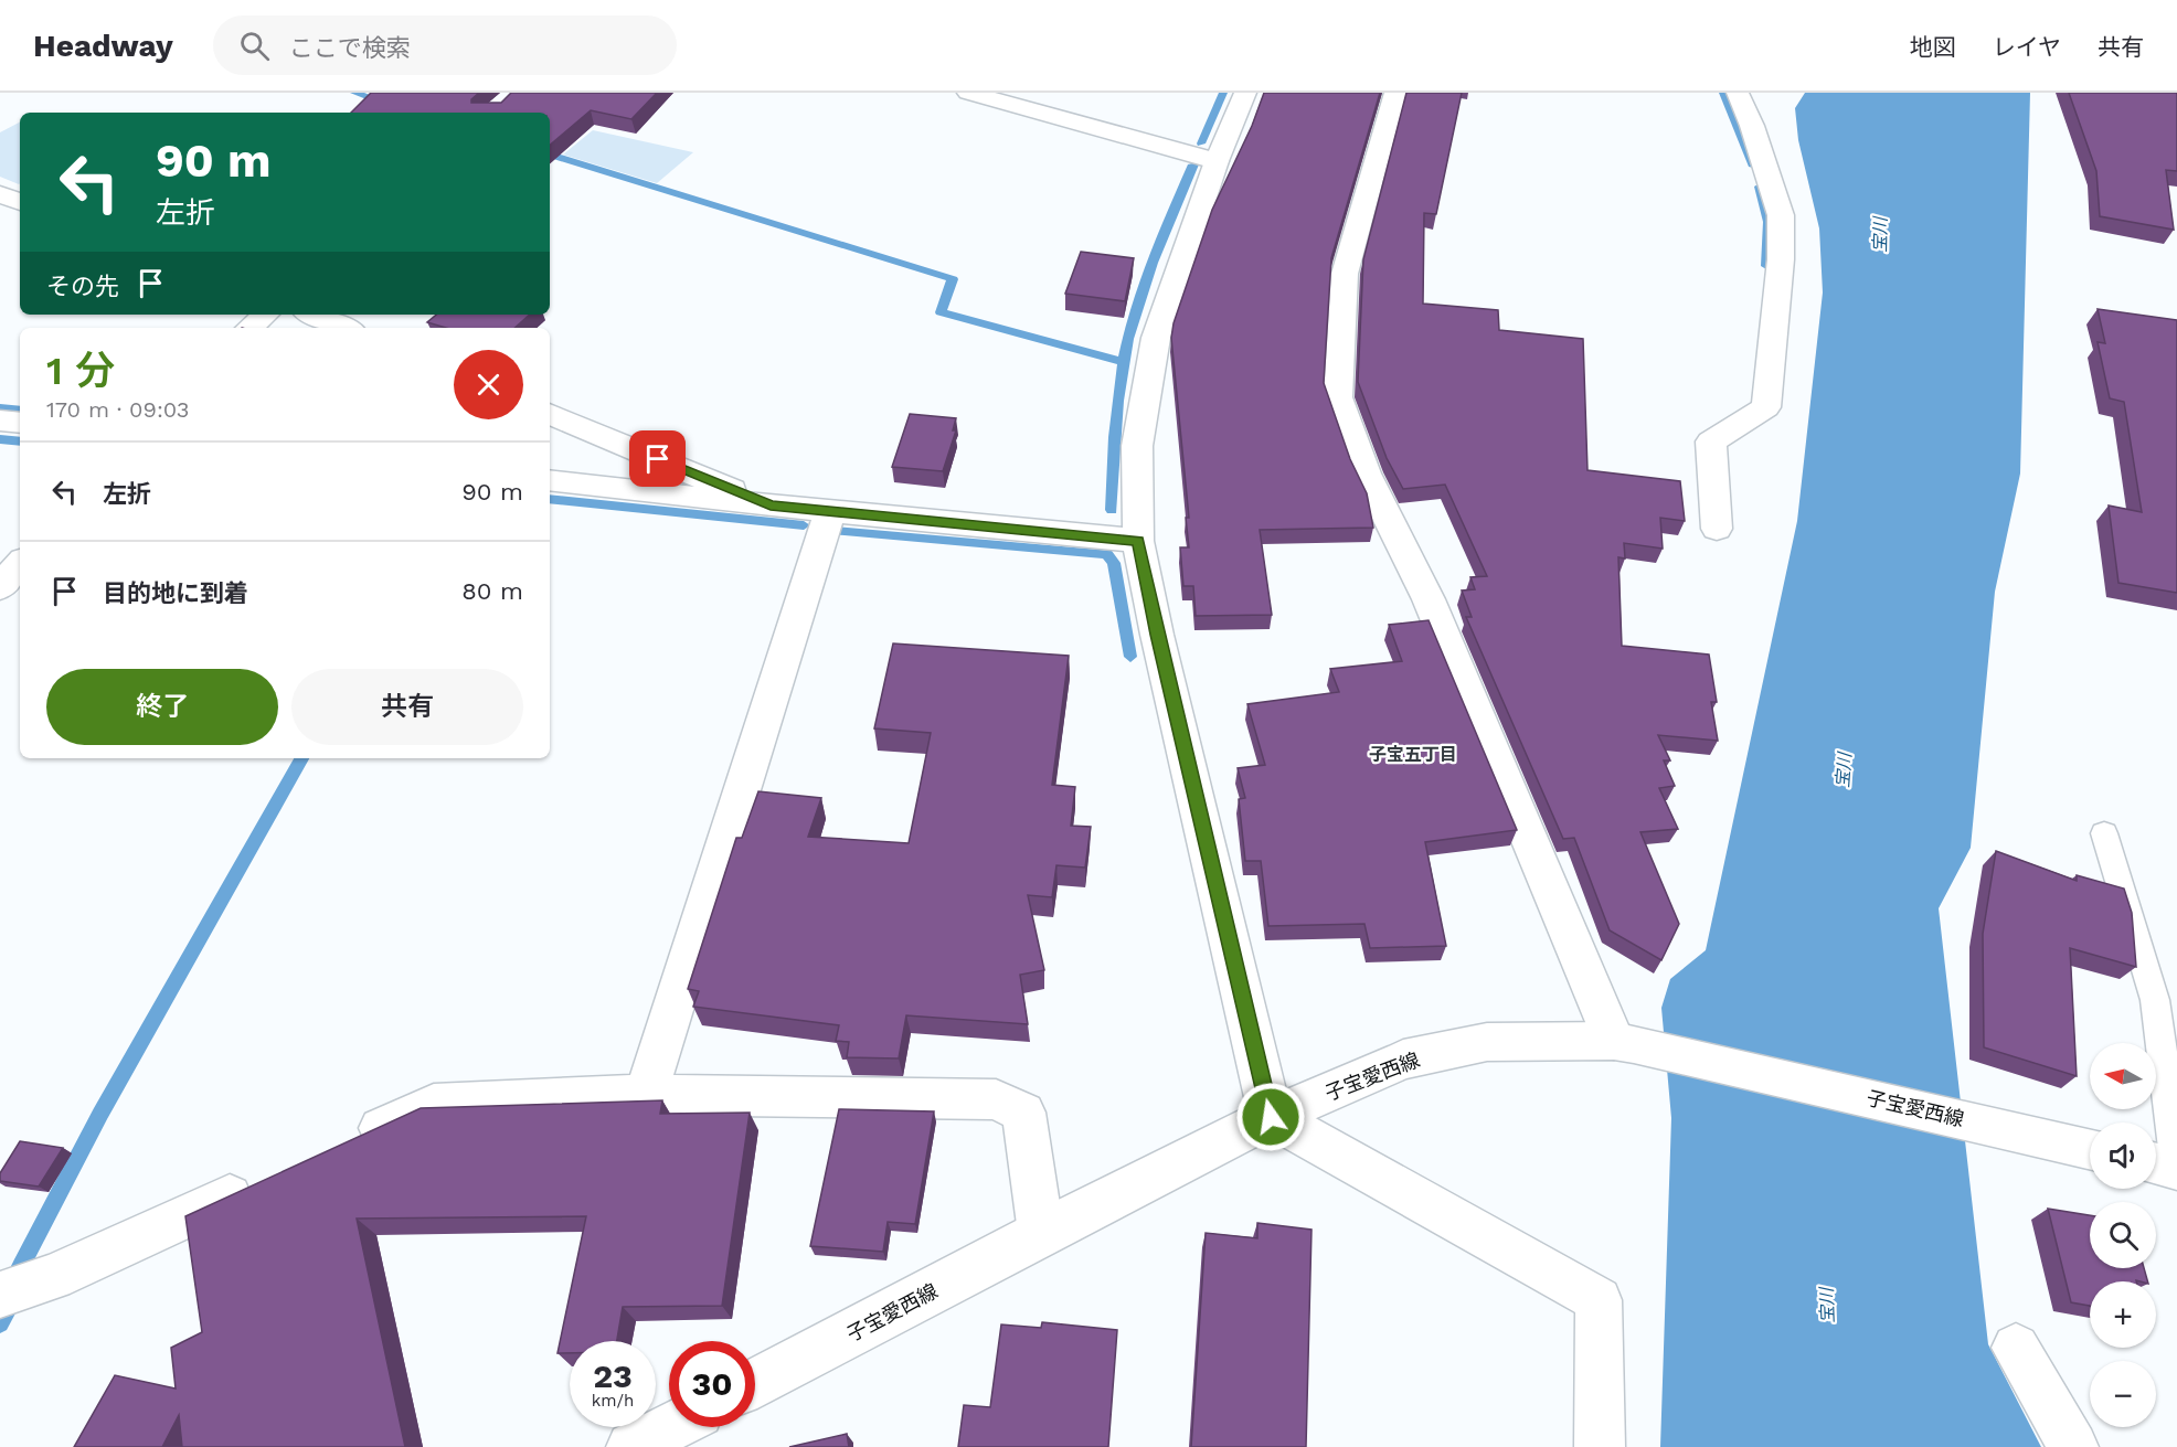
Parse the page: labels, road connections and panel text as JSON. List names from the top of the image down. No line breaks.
{"streets":{"street":["子宝愛西線"]},"districts":["子宝五丁目"],"water":["宝川"],"north":"left","page":{"header":"Headway","search":"ここで検索","nav":["地図","レイヤ","共有"],"turn":["90 m","左折"],"then":"その先","heading":["1 分","170 m · 09:03"],"list":[{"name":"左折","value":"90 m"},{"name":"目的地に到着","value":"80 m"}],"buttons":["終了","共有"],"map_buttons":["+","−"],"speed":"23 km/h","limit":"30"}}
